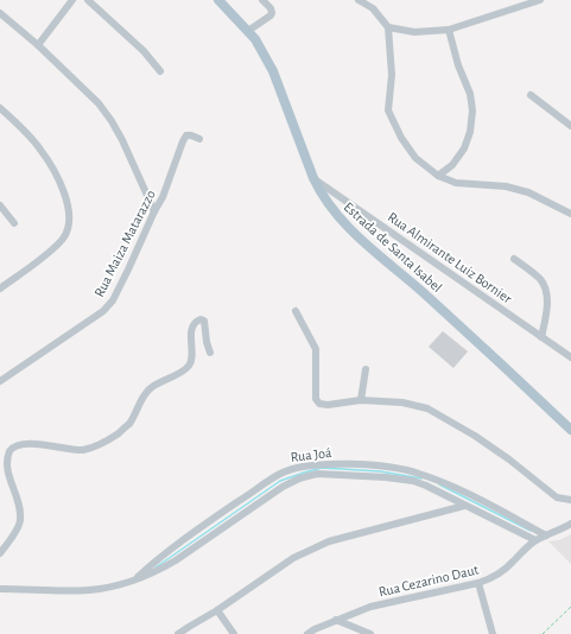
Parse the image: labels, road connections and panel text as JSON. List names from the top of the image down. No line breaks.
{"streets":{"main road":["Estrada de Santa Isabel"],"street":["Rua Maiza Matarazzo","Rua Almirante Luiz Bornier","Rua Joá","Rua Cezarino Daut"]},"crossings":[["Estrada de Santa Isabel","Rua Almirante Luiz Bornier"],["Rua Joá","Rua Cezarino Daut"]]}
